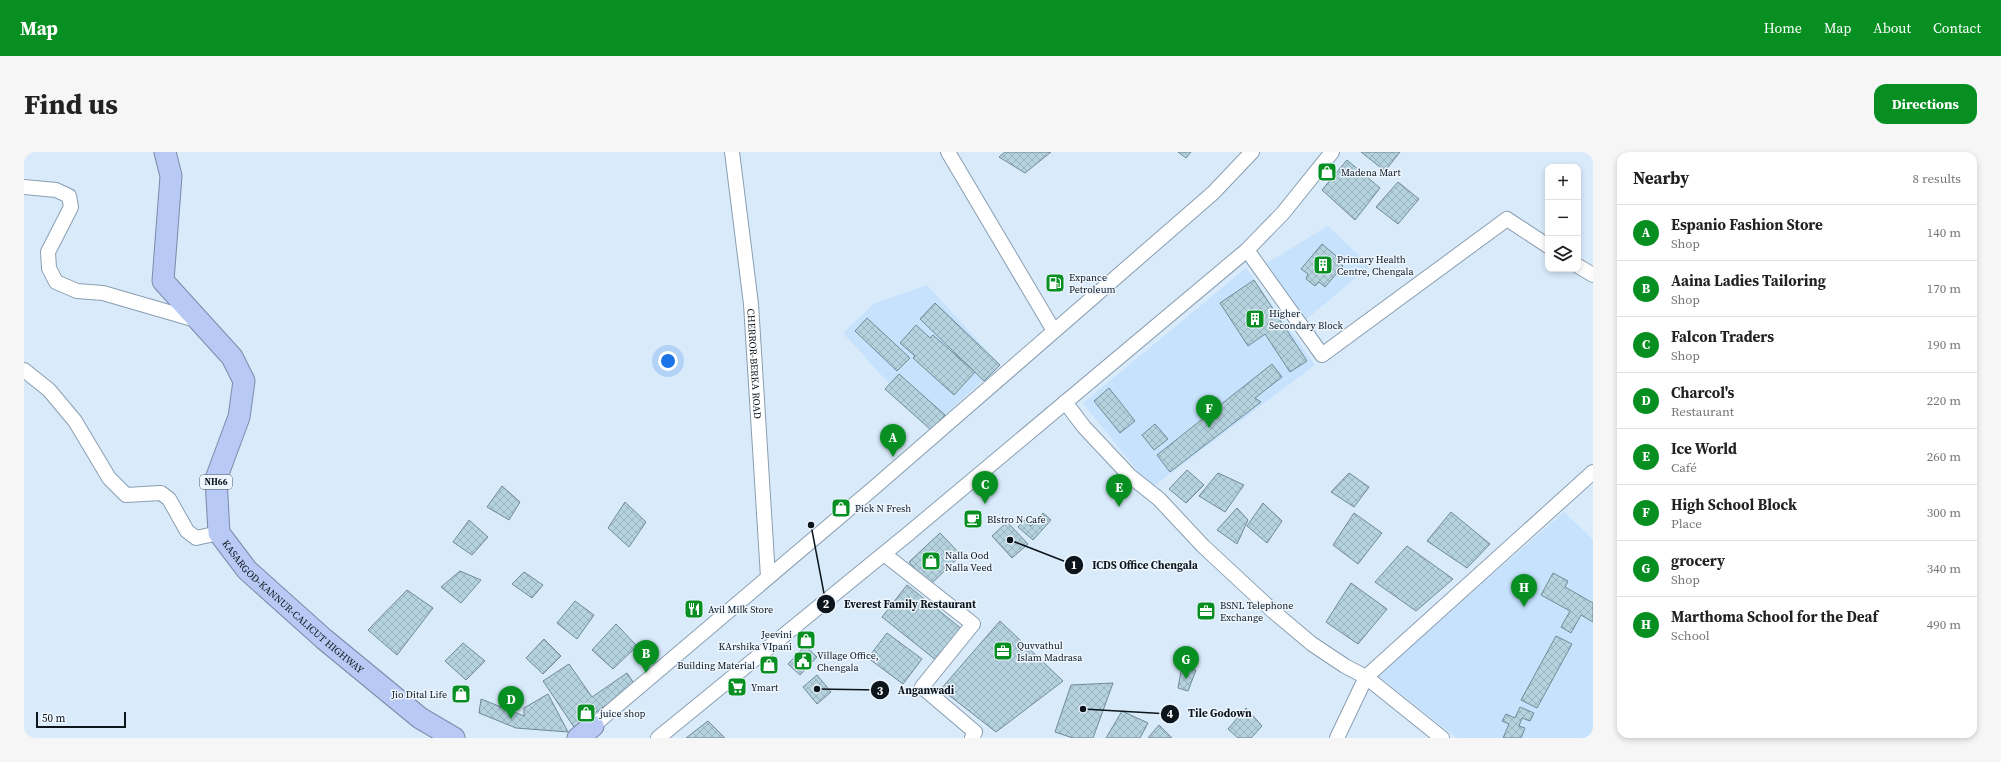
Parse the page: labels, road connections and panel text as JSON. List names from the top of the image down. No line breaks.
{"streets":{"highway":["NH66","KASARGOD-KANNUR-CALICUT HIGHWAY"],"street":["CHERROR-BERKA ROAD"]},"places":{"shop":["Madena Mart","Pick N Fresh","Nalla Ood Nalla Veed","Jeevini KArshika VIpani","Building Material","Jio Dital Life","juice shop"],"building":["Primary Health Centre, Chengala","Higher Secondary Block"],"fuel station":["Expance Petroleum"],"cafe":["BIstro N Cafe"],"other":["Everest Family Restaurant","ICDS Office Chengala","Anganwadi","Tile Godown"],"restaurant":["Avil Milk Store"],"office":["BSNL Telephone Exchange","Quvvathul Islam Madrasa"],"public building":["Village Office, Chengala"],"supermarket":["Ymart"]},"scale_bar":"50 m","page":{"header":"Map","nav":["Home","Map","About","Contact"],"buttons":"Directions","title":"Find us","heading":["Nearby","8 results"],"map_buttons":["+","−"],"list":[{"mark":"A","name":"Espanio Fashion Store","note":"Shop","value":"140 m"},{"mark":"B","name":"Aaina Ladies Tailoring","note":"Shop","value":"170 m"},{"mark":"C","name":"Falcon Traders","note":"Shop","value":"190 m"},{"mark":"D","name":"Charcol's","note":"Restaurant","value":"220 m"},{"mark":"E","name":"Ice World","note":"Café","value":"260 m"},{"mark":"F","name":"High School Block","note":"Place","value":"300 m"},{"mark":"G","name":"grocery","note":"Shop","value":"340 m"},{"mark":"H","name":"Marthoma School for the Deaf","note":"School","value":"490 m"}],"pins":["F","A","C","E","H","B","G","D"],"scale":"50 m"}}
